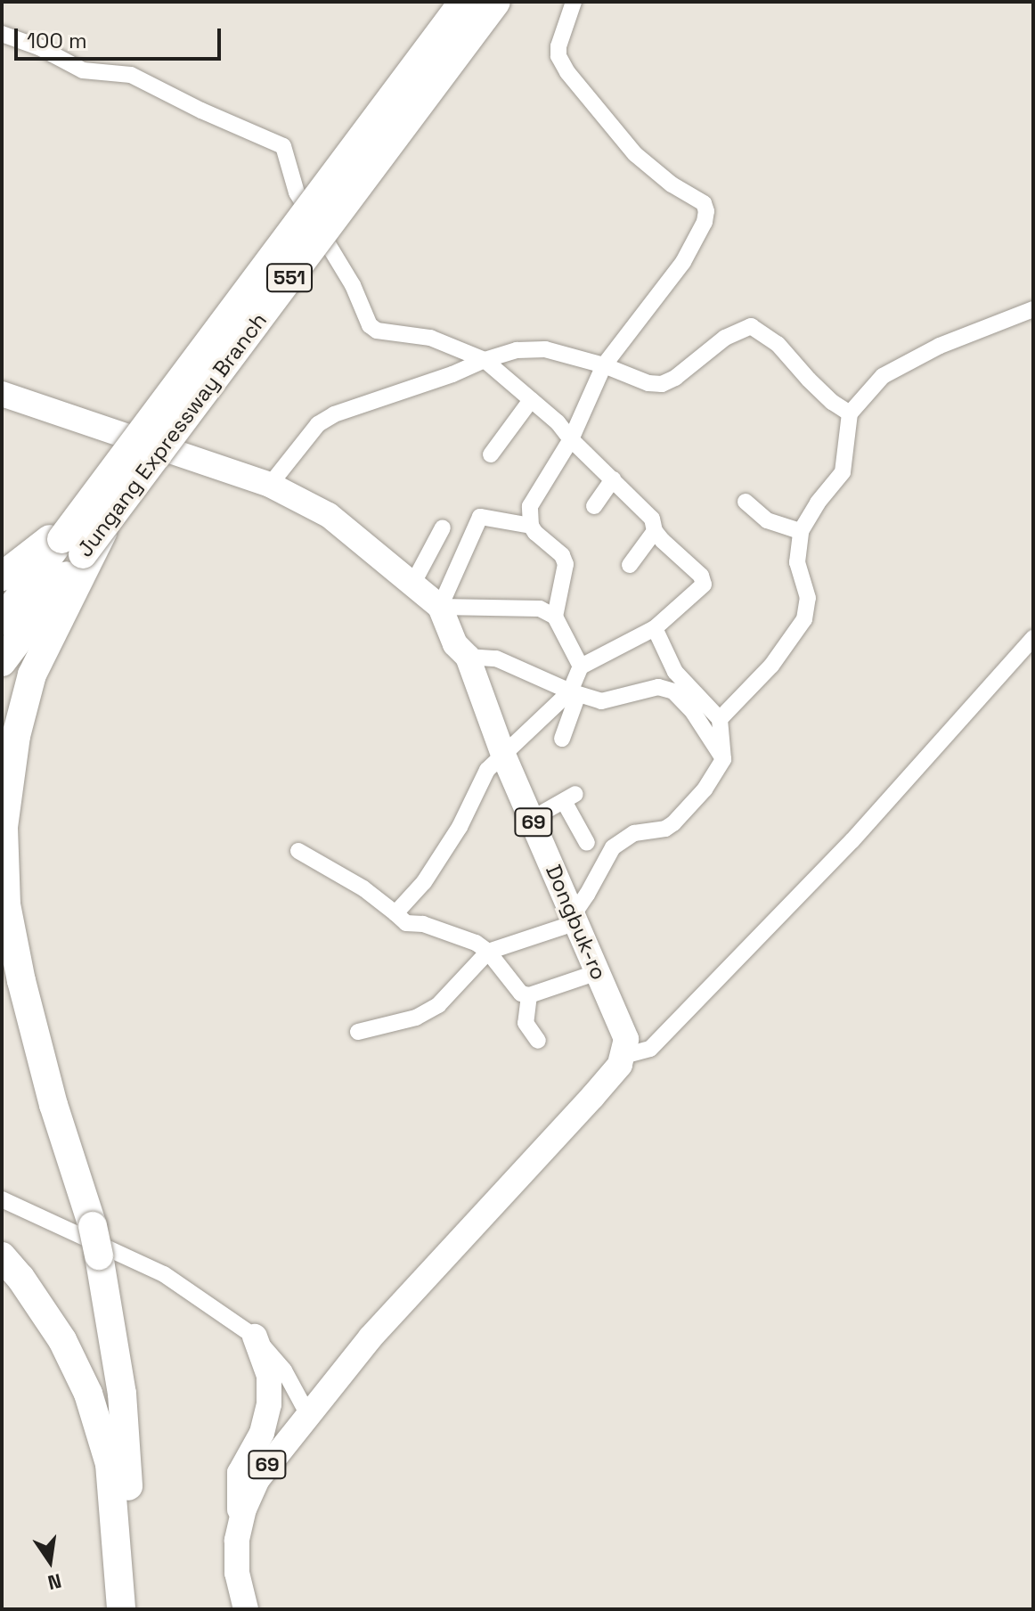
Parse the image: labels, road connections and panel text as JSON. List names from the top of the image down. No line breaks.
{"streets":{"highway":["551","Jungang Expressway Branch"],"main road":["69","Dongbuk-ro"]},"crossings":[["69","Dongbuk-ro"]],"scale_bar":"100 m","north":"bottom"}
